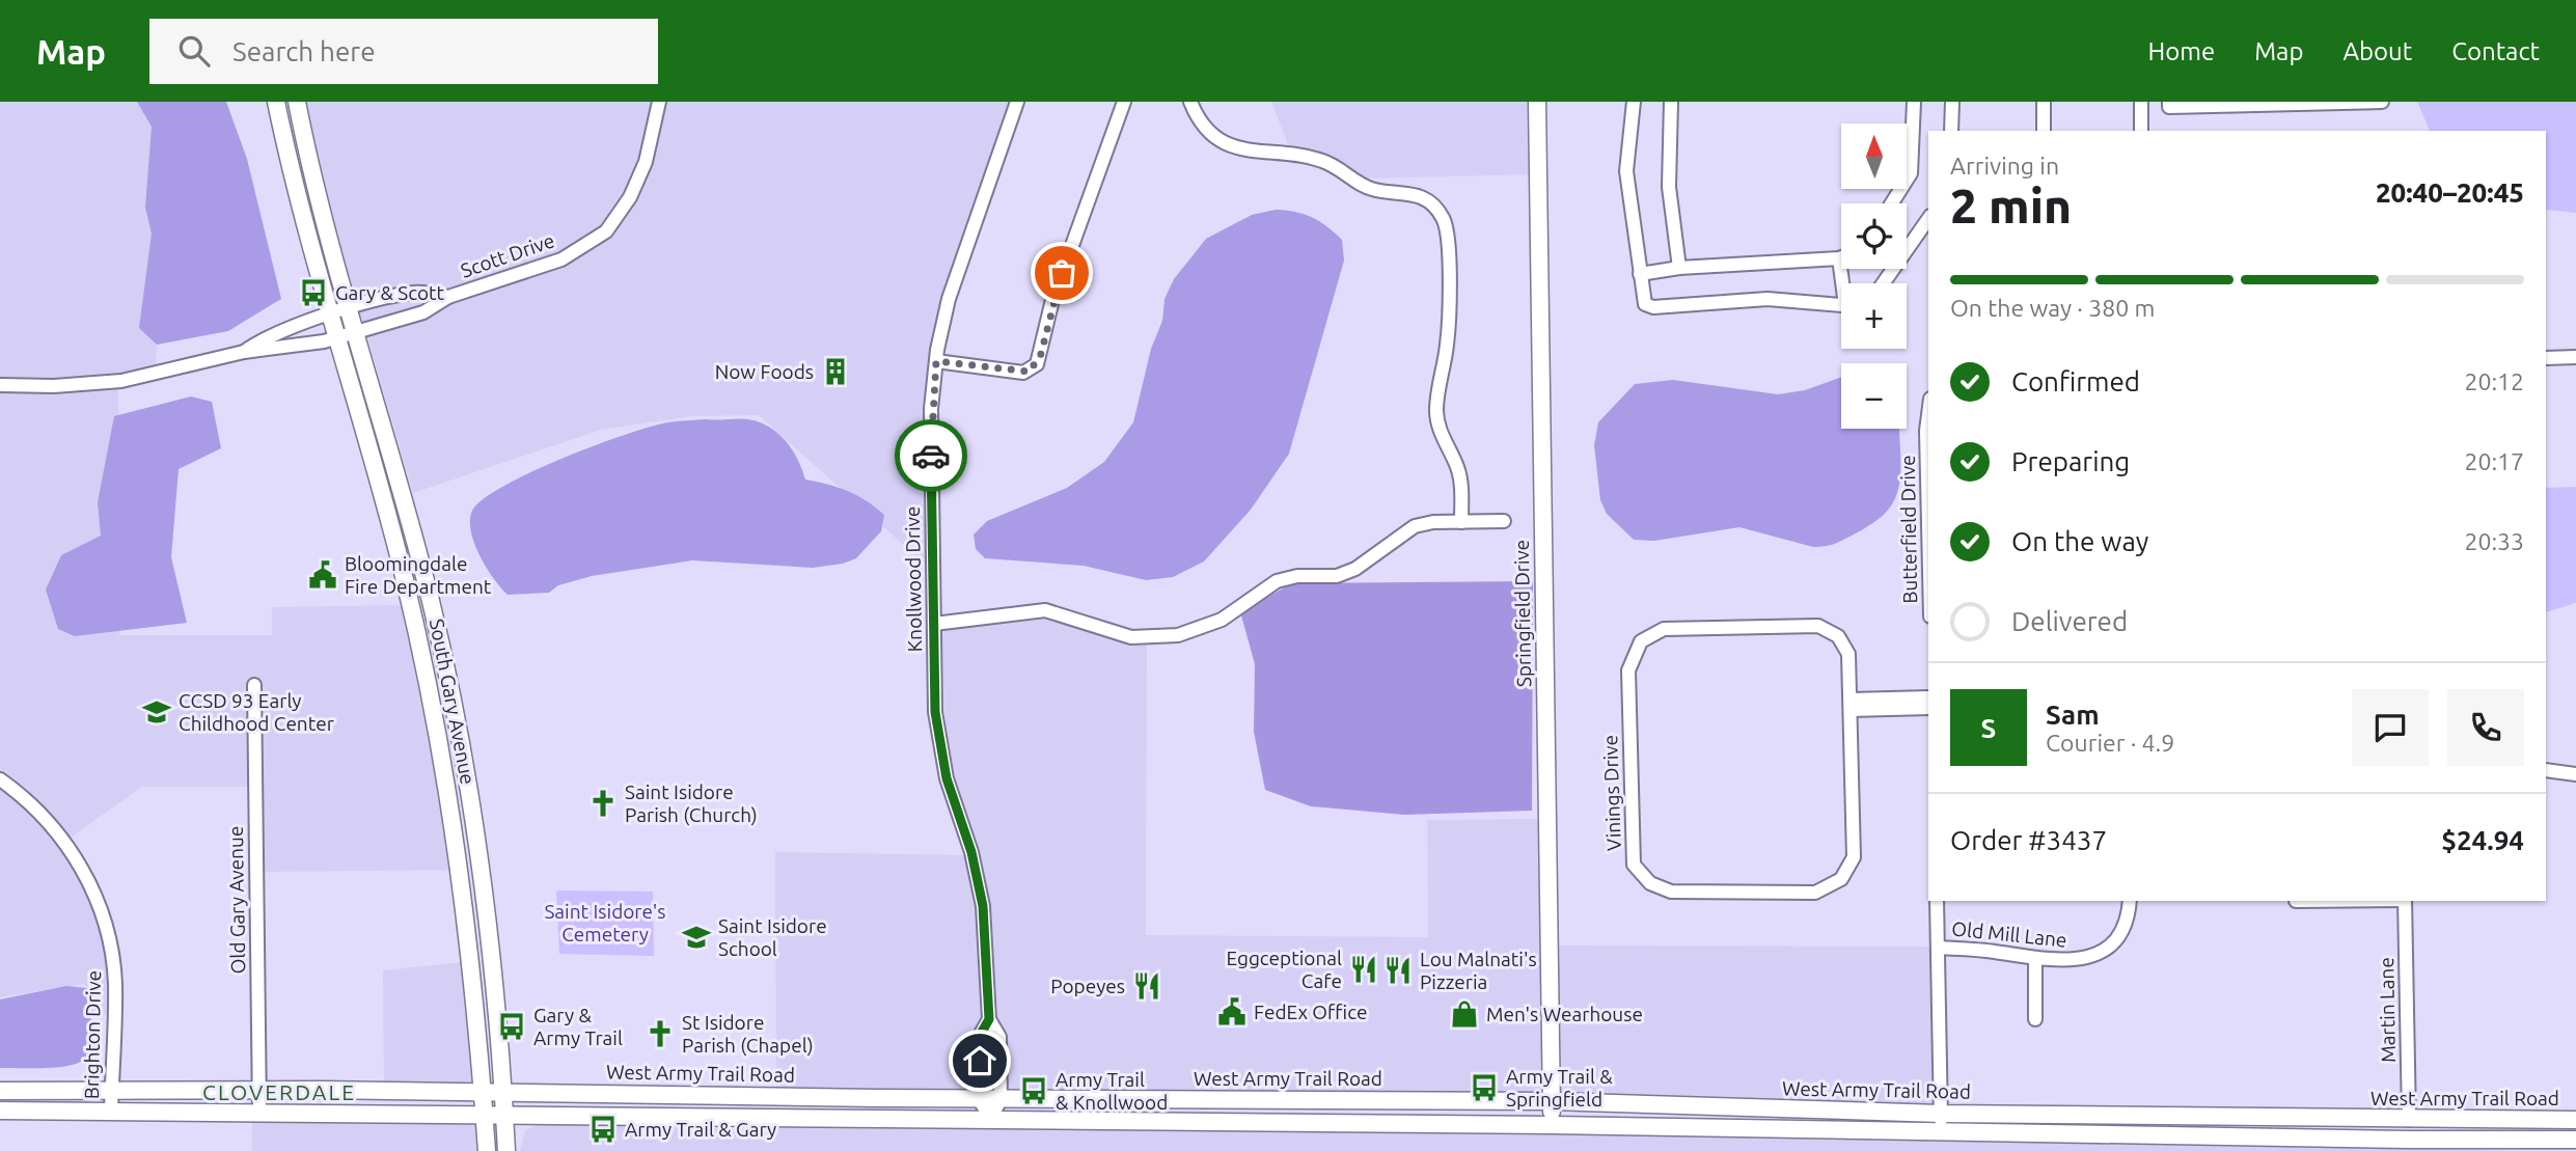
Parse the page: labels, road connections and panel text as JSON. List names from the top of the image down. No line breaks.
{"streets":{"main road":["Springfield Drive","South Gary Avenue","West Army Trail Road"],"street":["Scott Drive","Butterfield Drive","Knollwood Drive","Vinings Drive","Old Gary Avenue","Old Mill Lane","Martin Lane","Brighton Drive"]},"crossings":[["Scott Drive","South Gary Avenue"],["Knollwood Drive","West Army Trail Road"],["Springfield Drive","West Army Trail Road"],["South Gary Avenue","West Army Trail Road"],["Old Gary Avenue","West Army Trail Road"],["Martin Lane","West Army Trail Road"],["Brighton Drive","West Army Trail Road"]],"districts":["CLOVERDALE"],"parks":["Saint Isidore's Cemetery"],"places":{"bus stop":["Gary & Scott","Gary & Army Trail","Army Trail & Springfield","Army Trail & Knollwood","Army Trail & Gary"],"building":["Now Foods"],"public building":["Bloomingdale Fire Department","FedEx Office"],"school or university":["CCSD 93 Early Childhood Center","Saint Isidore School"],"church":["Saint Isidore Parish (Church)","St Isidore Parish (Chapel)"],"restaurant":["Eggceptional Cafe","Lou Malnati's Pizzeria","Popeyes"],"shop":["Men's Wearhouse"]},"north":"top","page":{"header":"Map","search":"Search here","nav":["Home","Map","About","Contact"],"map_buttons":["+","−"],"heading":["2 min","Arriving in","20:40–20:45"],"panel":["Sam","Courier · 4.9","Order #3437","$24.94"],"bar":"On the way · 380 m","list":[["Confirmed","20:12"],["Preparing","20:17"],["On the way","20:33"],"Delivered"],"round":"S"}}
